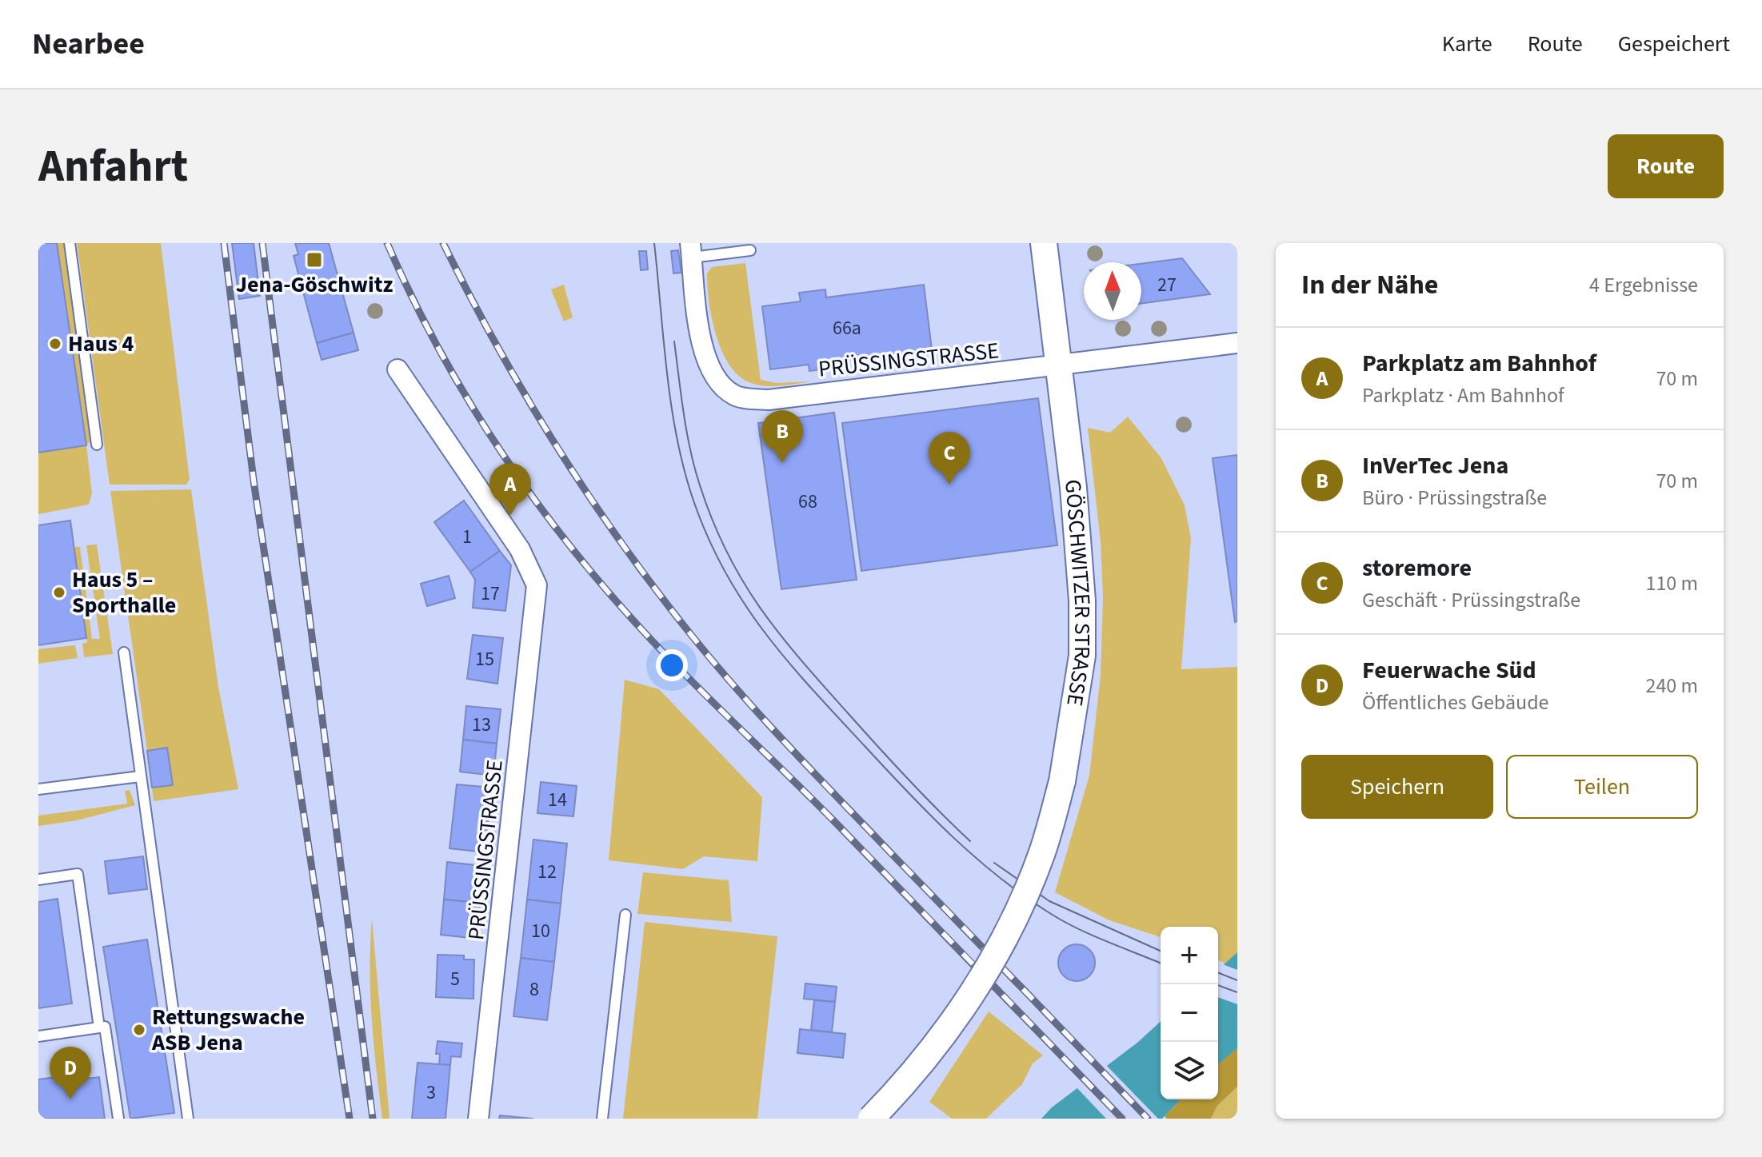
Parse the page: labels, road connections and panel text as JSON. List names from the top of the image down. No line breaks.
{"streets":{"main road":["GÖSCHWITZER STRASSE"],"street":["PRÜSSINGSTRASSE"]},"crossings":[["PRÜSSINGSTRASSE","GÖSCHWITZER STRASSE"]],"places":{"transit":["Jena-Göschwitz"],"other":["Haus 4","Haus 5 – Sporthalle","Rettungswache ASB Jena"]},"house_numbers":["27","66a","68","1","17","15","13","14","12","10","5","8","3"],"north":"top","page":{"header":"Nearbee","nav":["Karte","Route","Gespeichert"],"buttons":["Route",["Speichern","Teilen"]],"title":"Anfahrt","heading":["In der Nähe","4 Ergebnisse"],"list":[{"mark":"A","name":"Parkplatz am Bahnhof","note":"Parkplatz · Am Bahnhof","value":"70 m"},{"mark":"B","name":"InVerTec Jena","note":"Büro · Prüssingstraße","value":"70 m"},{"mark":"C","name":"storemore","note":"Geschäft · Prüssingstraße","value":"110 m"},{"mark":"D","name":"Feuerwache Süd","note":"Öffentliches Gebäude","value":"240 m"}],"pins":["B","C","A","D"],"map_buttons":["+","−"]}}
